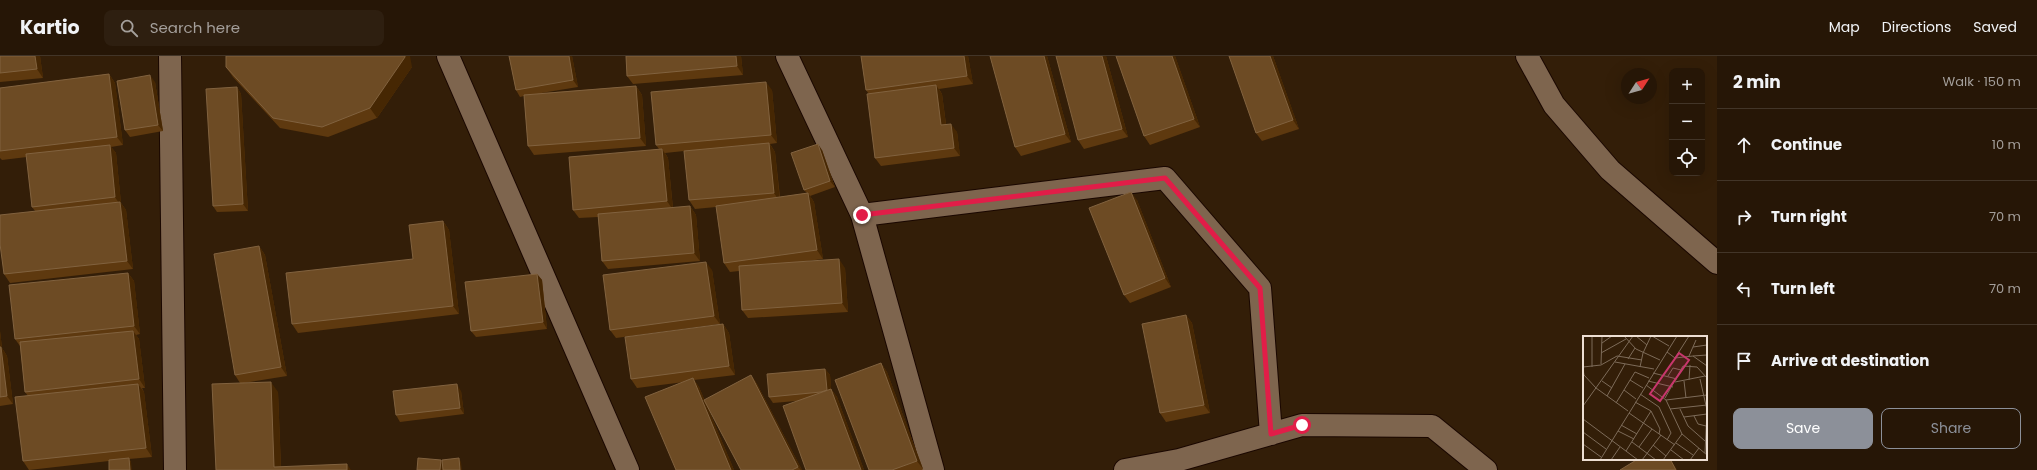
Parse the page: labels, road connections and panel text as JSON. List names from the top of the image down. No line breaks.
{"north":"top right","page":{"header":"Kartio","search":"Search here","nav":["Map","Directions","Saved"],"heading":["2 min","Walk · 150 m"],"map_buttons":["+","−"],"list":[["Continue","10 m"],["Turn right","70 m"],["Turn left","70 m"],"Arrive at destination"],"buttons":["Save","Share"]}}
